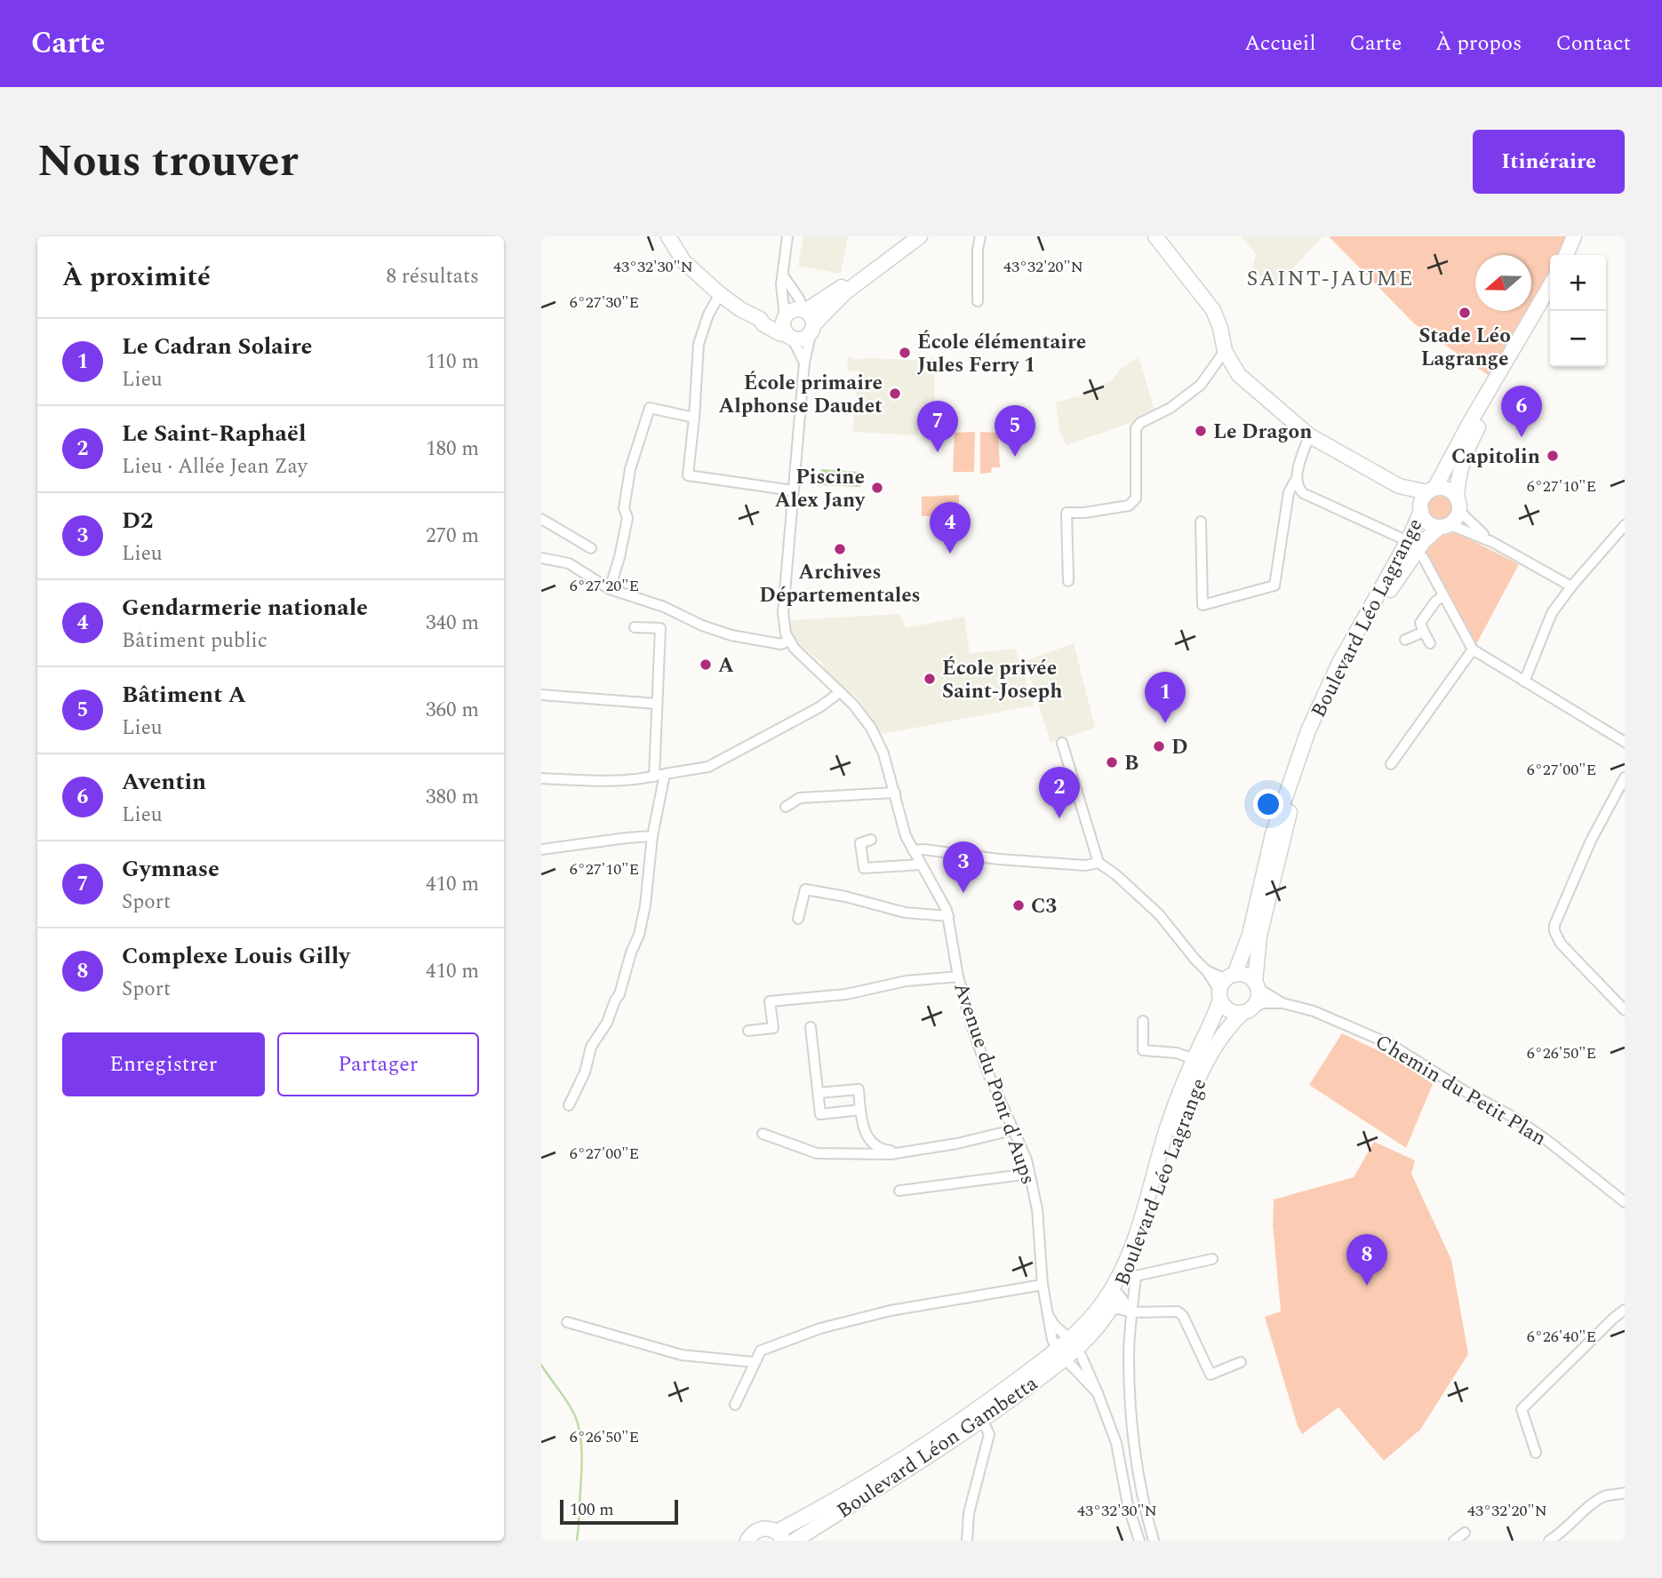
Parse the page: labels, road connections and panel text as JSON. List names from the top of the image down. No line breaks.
{"streets":{"main road":["Boulevard Léo Lagrange","Boulevard Léon Gambetta"],"street":["Avenue du Pont d'Aups","Chemin du Petit Plan"]},"crossings":[["Boulevard Léo Lagrange","Avenue du Pont d'Aups"],["Boulevard Léo Lagrange","Chemin du Petit Plan"],["Boulevard Léo Lagrange","Boulevard Léon Gambetta"],["Avenue du Pont d'Aups","Boulevard Léon Gambetta"]],"districts":["SAINT-JAUME"],"places":["Stade Léo Lagrange","École élémentaire Jules Ferry 1","École primaire Alphonse Daudet","Le Dragon","Capitolin","Piscine Alex Jany","Archives Départementales","A","École privée Saint-Joseph","D","B","C3"],"scale_bar":"100 m","north":"left","page":{"header":"Carte","nav":["Accueil","Carte","À propos","Contact"],"title":"Nous trouver","buttons":["Itinéraire",["Enregistrer","Partager"]],"heading":["À proximité","8 résultats"],"map_buttons":["+","−"],"list":[{"mark":"1","name":"Le Cadran Solaire","note":"Lieu","value":"110 m"},{"mark":"2","name":"Le Saint-Raphaël","note":"Lieu · Allée Jean Zay","value":"180 m"},{"mark":"3","name":"D2","note":"Lieu","value":"270 m"},{"mark":"4","name":"Gendarmerie nationale","note":"Bâtiment public","value":"340 m"},{"mark":"5","name":"Bâtiment A","note":"Lieu","value":"360 m"},{"mark":"6","name":"Aventin","note":"Lieu","value":"380 m"},{"mark":"7","name":"Gymnase","note":"Sport","value":"410 m"},{"mark":"8","name":"Complexe Louis Gilly","note":"Sport","value":"410 m"}],"pins":["6","7","5","4","1","2","3","8"],"scale":"100 m"},"coordinates":["43°32'30\"N","43°32'20\"N","6°27'30\"E","6°27'10\"E","6°27'20\"E","6°27'00\"E","6°26'50\"E","6°26'40\"E"]}
